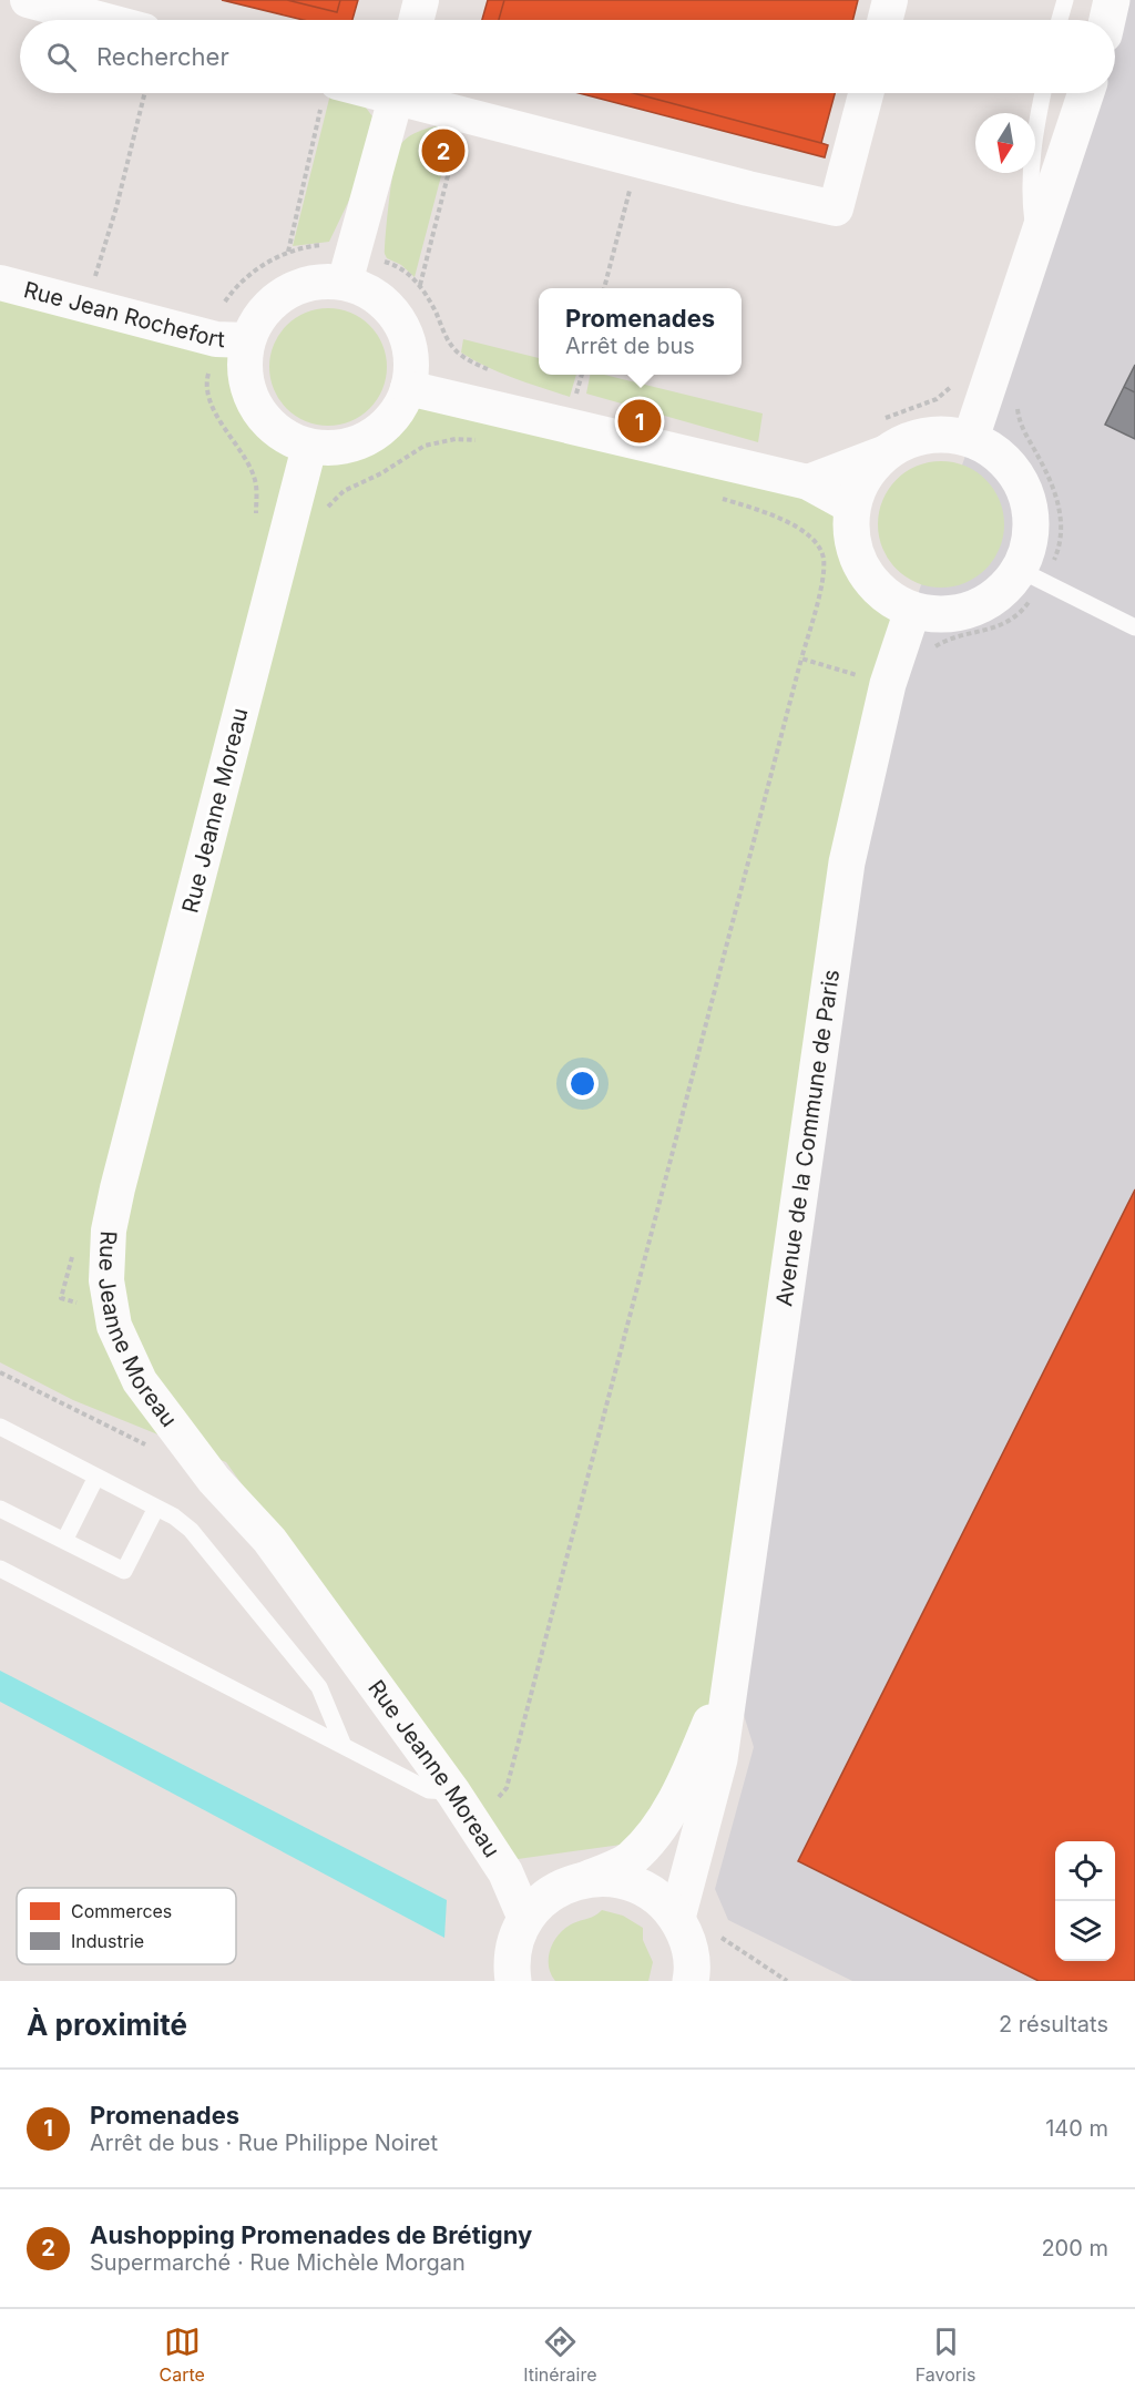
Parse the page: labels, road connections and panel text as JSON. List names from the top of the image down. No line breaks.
{"streets":{"street":["Rue Jean Rochefort","Rue Jeanne Moreau","Avenue de la Commune de Paris"]},"crossings":[["Rue Jean Rochefort","Rue Jeanne Moreau"],["Rue Jeanne Moreau","Avenue de la Commune de Paris"]],"legend":["Commerces","Industrie"],"north":"bottom","page":{"search":"Rechercher","pins":["2","1"],"popup":["Promenades","Arrêt de bus"],"heading":["À proximité","2 résultats"],"list":[{"mark":"1","name":"Promenades","note":"Arrêt de bus · Rue Philippe Noiret","value":"140 m"},{"mark":"2","name":"Aushopping Promenades de Brétigny","note":"Supermarché · Rue Michèle Morgan","value":"200 m"}],"nav":["Carte","Itinéraire","Favoris"]}}
